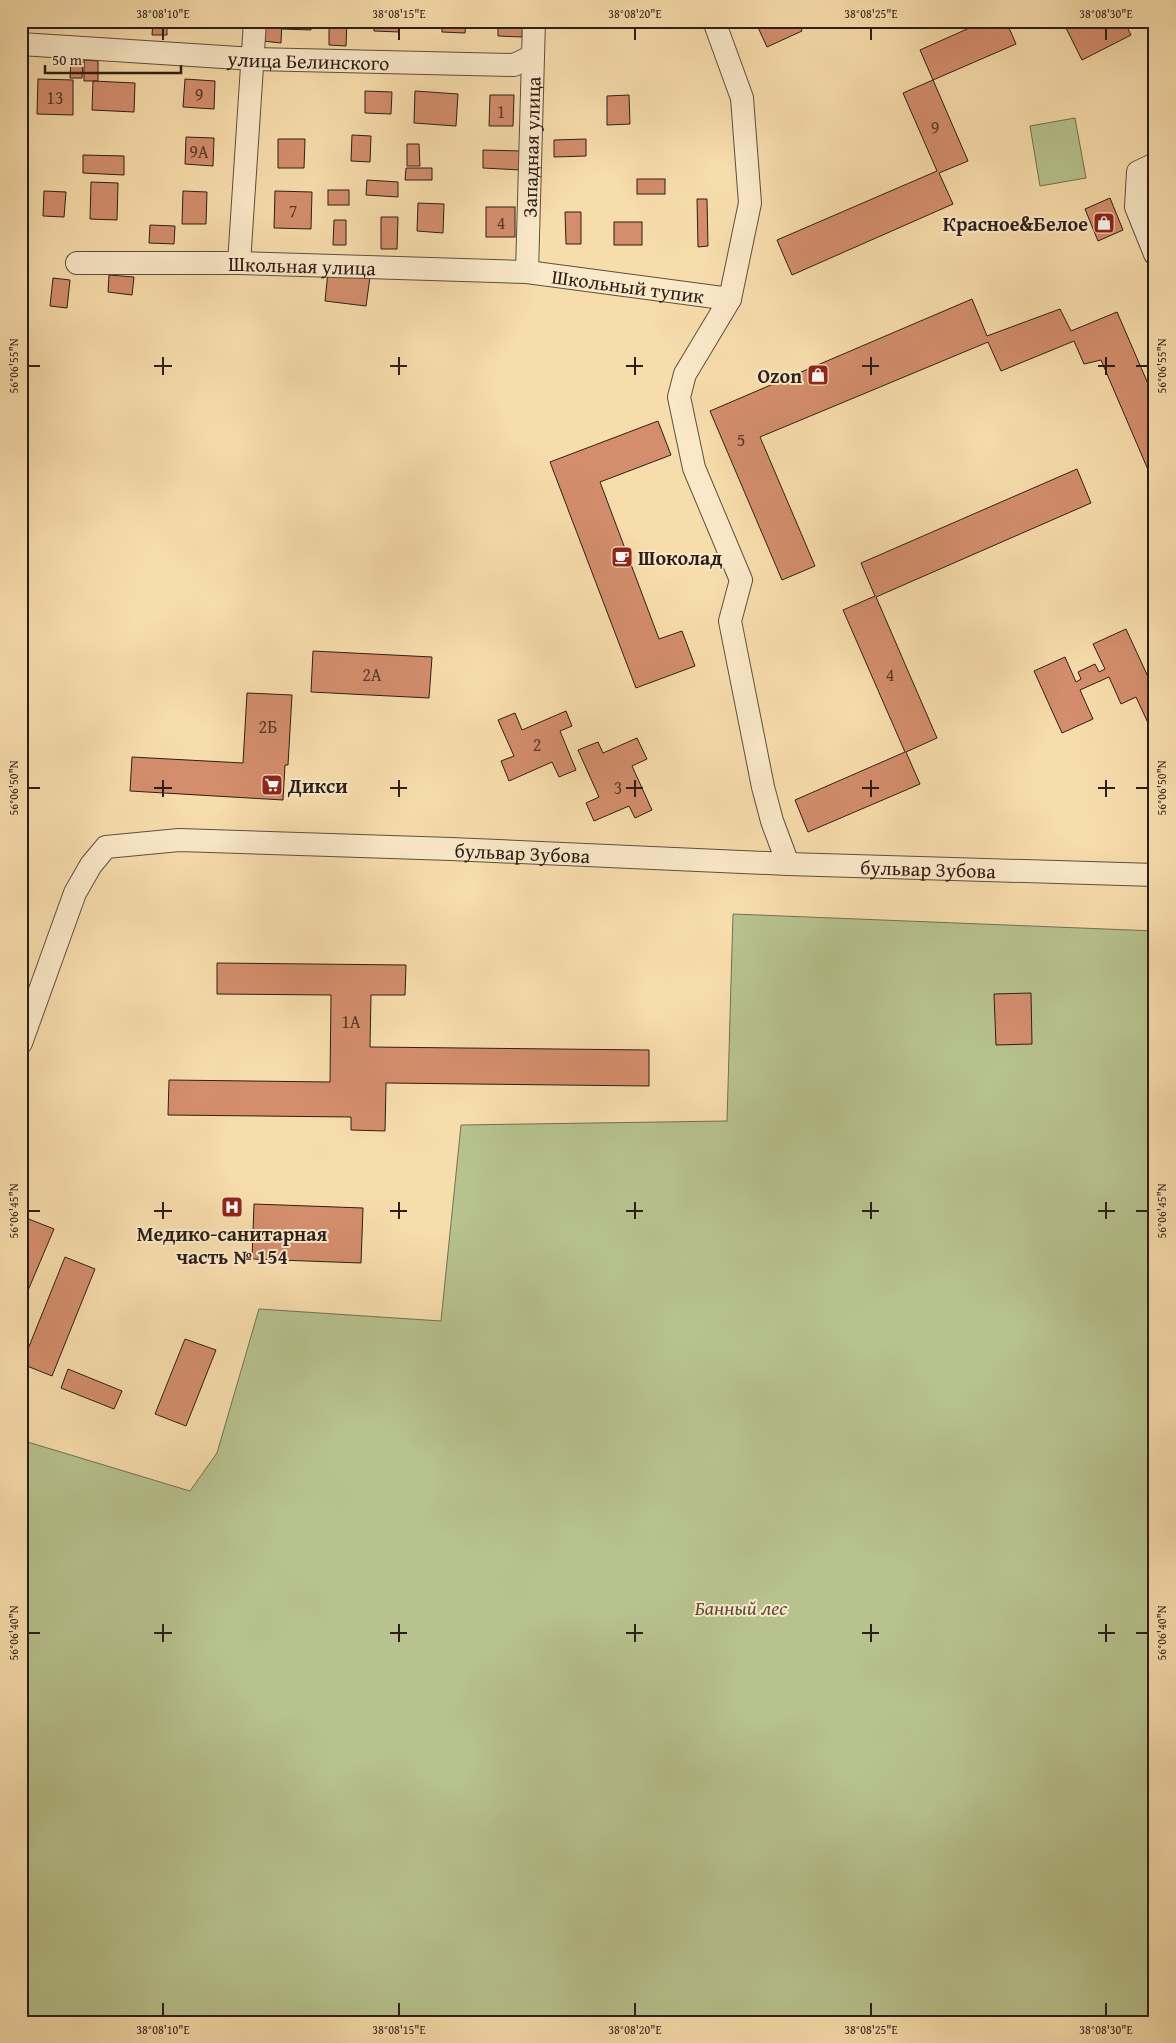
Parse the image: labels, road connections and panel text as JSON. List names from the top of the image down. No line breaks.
{"streets":{"street":["улица Белинского","Западная улица","Школьная улица","Школьный тупик","бульвар Зубова"]},"crossings":[["улица Белинского","Западная улица"],["Западная улица","Школьная улица"],["Западная улица","Школьный тупик"],["Школьная улица","Школьный тупик"]],"parks":["Банный лес"],"places":{"shop":["Красное&Белое","Ozon"],"cafe":["Шоколад"],"supermarket":["Дикси"],"hospital":["Медико-санитарная часть № 154"]},"house_numbers":["9","13","1","9","9А","7","4","5","2А","4","2Б","2","3","1А"],"scale_bar":"50 m","coordinates":["38°08'10\"E","38°08'15\"E","38°08'20\"E","38°08'25\"E","38°08'30\"E","56°06'55\"N","56°06'50\"N","56°06'45\"N","56°06'40\"N"]}
